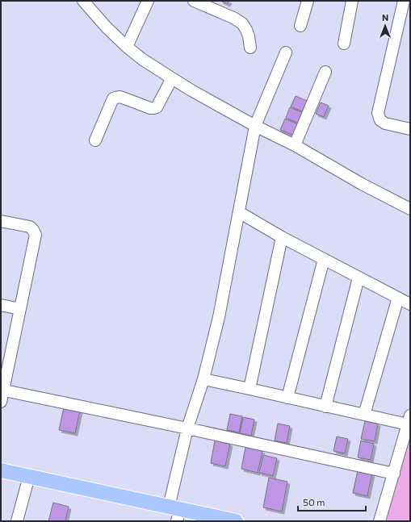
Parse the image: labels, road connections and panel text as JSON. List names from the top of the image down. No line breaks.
{"scale_bar":"50 m","north":"top"}
